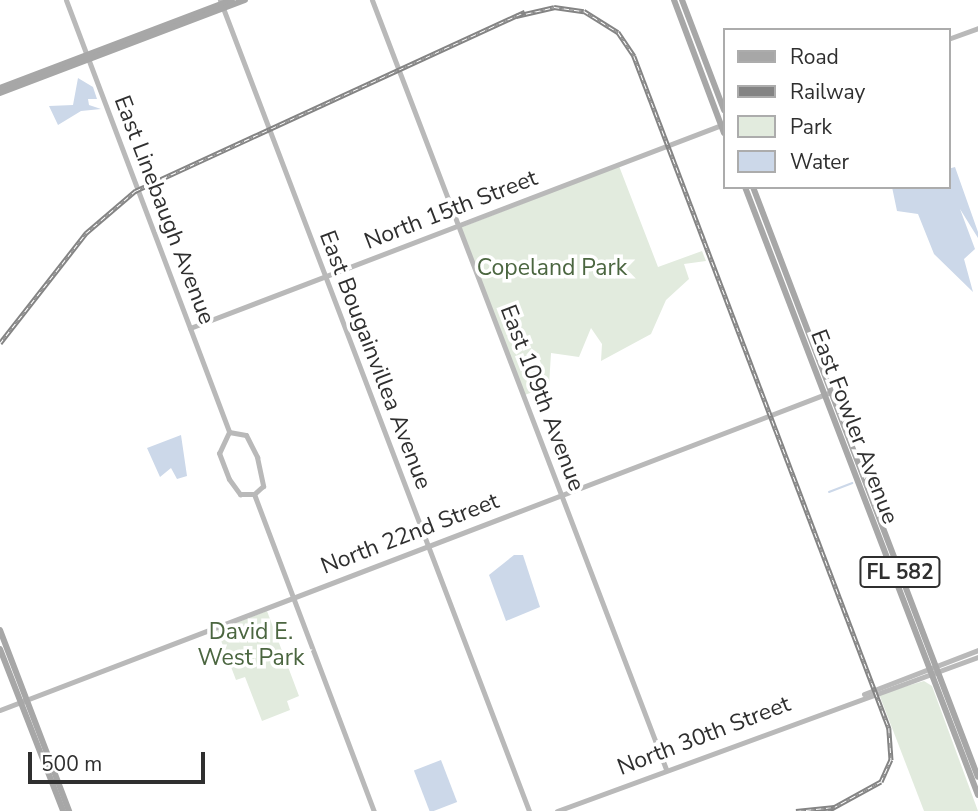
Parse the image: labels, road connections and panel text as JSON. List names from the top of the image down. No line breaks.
{"streets":{"main road":["East Fowler Avenue","FL 582"],"street":["East Linebaugh Avenue","North 15th Street","East Bougainvillea Avenue","East 109th Avenue","North 22nd Street","North 30th Street"]},"crossings":[["East Linebaugh Avenue","North 15th Street"],["North 15th Street","East Bougainvillea Avenue"],["North 15th Street","East 109th Avenue"],["East Bougainvillea Avenue","North 22nd Street"],["East 109th Avenue","North 22nd Street"],["East 109th Avenue","North 30th Street"],["East Fowler Avenue","North 22nd Street"],["East Fowler Avenue","North 30th Street"]],"parks":["Copeland Park","David E. West Park"],"legend":["Road","Railway","Park","Water"],"scale_bar":"500 m"}
